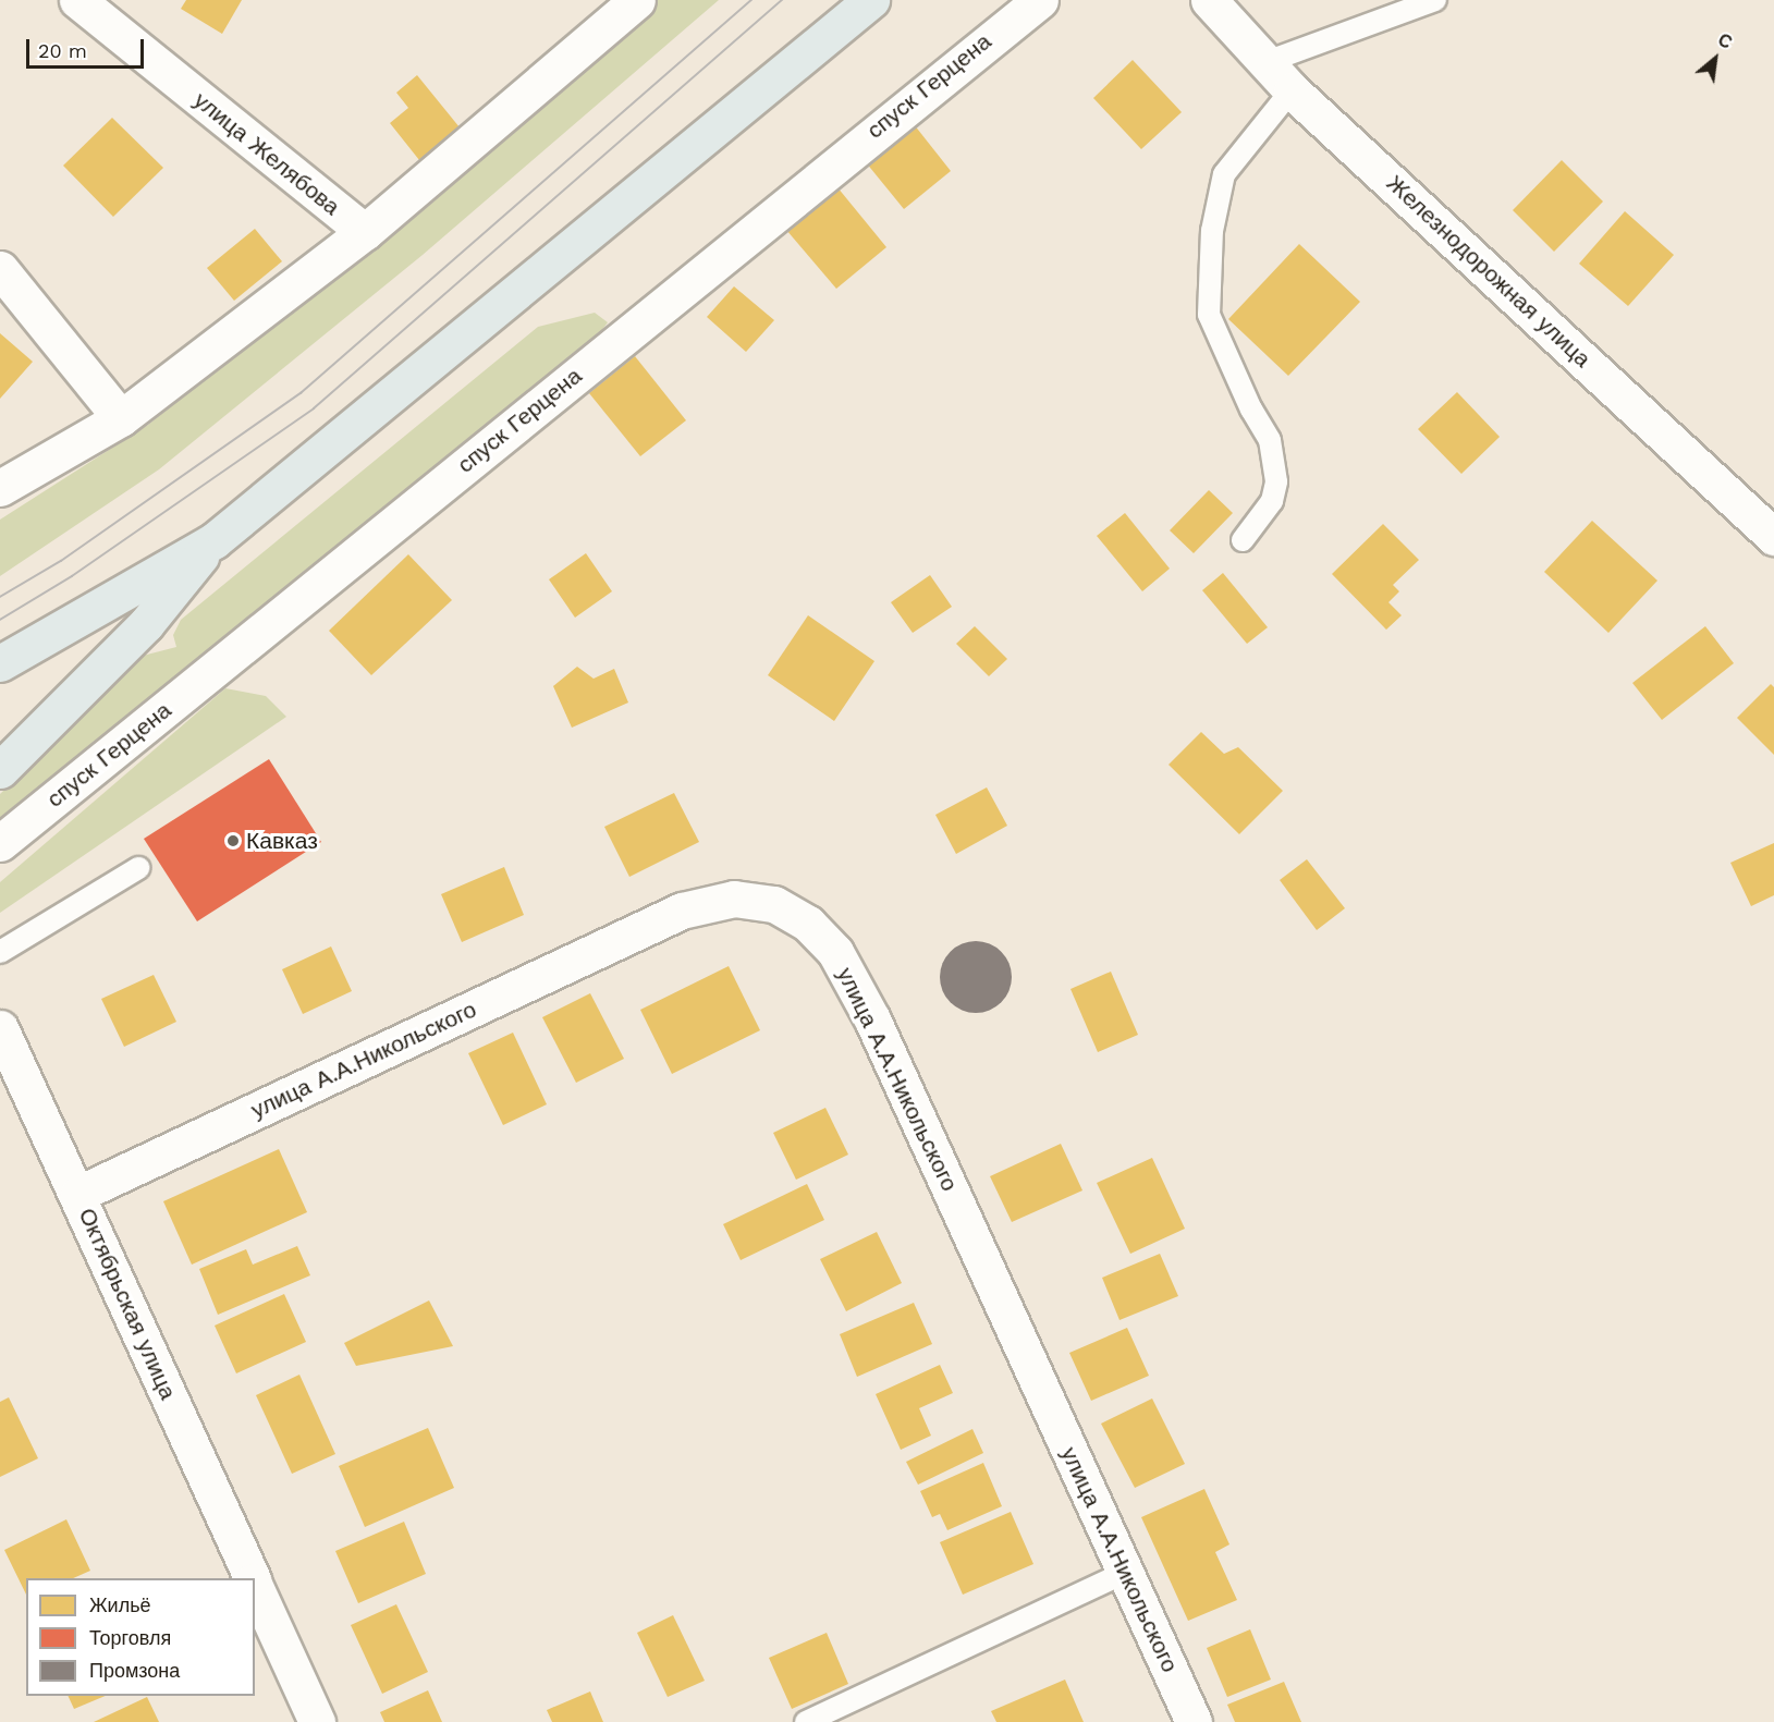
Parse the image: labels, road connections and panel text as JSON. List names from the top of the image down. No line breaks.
{"streets":{"street":["спуск Герцена","улица Желябова","Железнодорожная улица","улица А.А.Никольского","Октябрьская улица"]},"crossings":[["улица А.А.Никольского","Октябрьская улица"]],"places":["Кавказ"],"legend":["Жильё","Торговля","Промзона"],"scale_bar":"20 m","north":"top right"}
